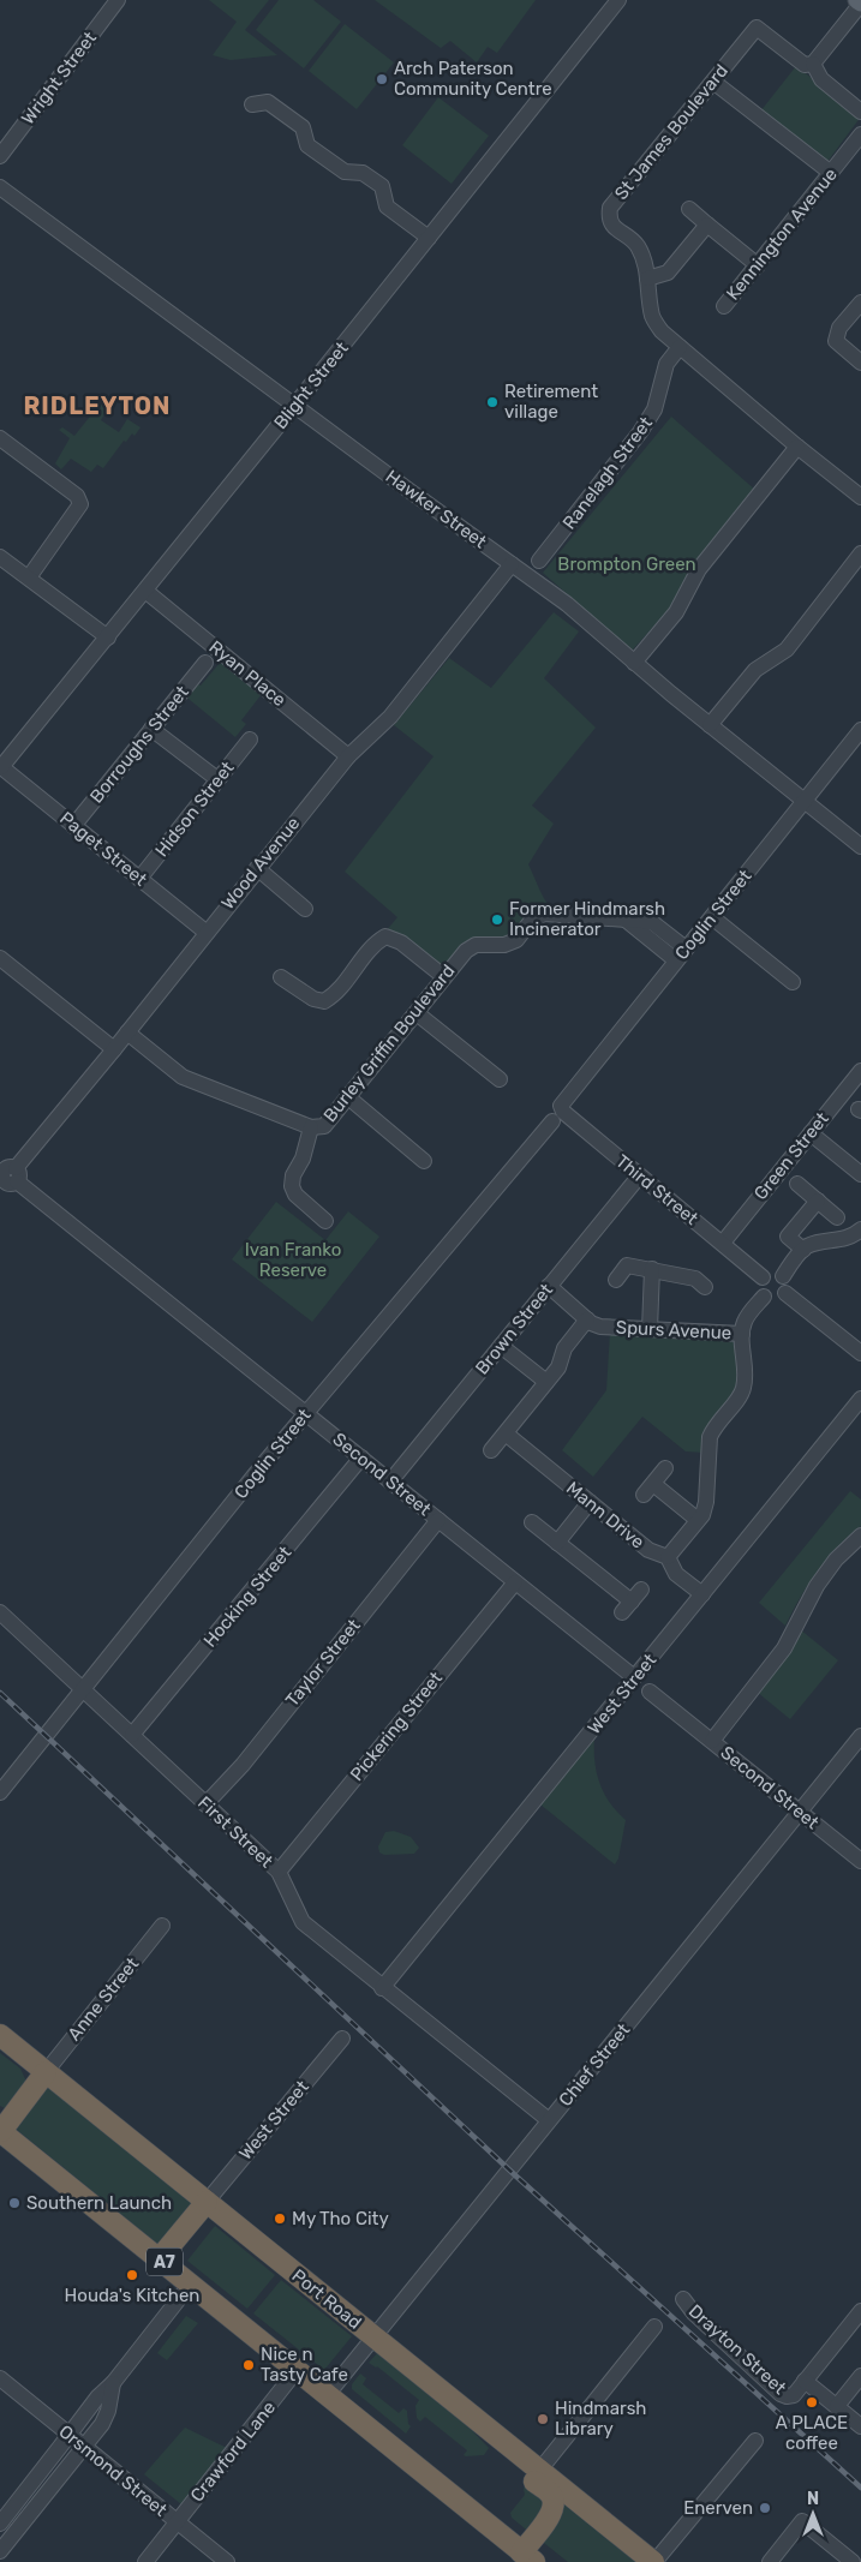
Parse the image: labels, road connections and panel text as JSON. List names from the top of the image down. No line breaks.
{"streets":{"highway":["A7","Port Road"],"street":["Wright Street","St James Boulevard","Kennington Avenue","Blight Street","Ranelagh Street","Hawker Street","Ryan Place","Borroughs Street","Hidson Street","Paget Street","Wood Avenue","Coglin Street","Burley Griffin Boulevard","Green Street","Third Street","Brown Street","Spurs Avenue","Second Street","Mann Drive","Hocking Street","Taylor Street","West Street","Pickering Street","First Street","Anne Street","Chief Street","Drayton Street","Crawford Lane","Orsmond Street"]},"crossings":[["St James Boulevard","Ranelagh Street"],["Blight Street","Hawker Street"],["Blight Street","Ryan Place"],["Blight Street","Paget Street"],["Hawker Street","Wood Avenue"],["Hawker Street","Coglin Street"],["Ryan Place","Wood Avenue"],["Borroughs Street","Paget Street"],["Hidson Street","Paget Street"],["Paget Street","Wood Avenue"],["Wood Avenue","Burley Griffin Boulevard"],["Wood Avenue","Second Street"],["Coglin Street","Burley Griffin Boulevard"],["Coglin Street","Third Street"],["Coglin Street","Second Street"],["Coglin Street","First Street"],["Green Street","Third Street"],["Third Street","Brown Street"],["Brown Street","Spurs Avenue"],["Brown Street","Second Street"],["Second Street","Hocking Street"],["Second Street","Taylor Street"],["Second Street","West Street"],["Second Street","Pickering Street"],["Second Street","Chief Street"],["Mann Drive","West Street"],["Hocking Street","First Street"],["Taylor Street","First Street"],["West Street","First Street"],["West Street","Port Road"],["Pickering Street","First Street"],["First Street","Chief Street"],["Anne Street","Port Road"],["Chief Street","A7"],["Chief Street","Port Road"],["A7","Crawford Lane"],["Crawford Lane","Orsmond Street"]],"districts":["RIDLEYTON"],"parks":["Brompton Green","Ivan Franko Reserve"],"places":["Arch Paterson Community Centre","Retirement village","Former Hindmarsh Incinerator","Southern Launch","My Tho City","Houda's Kitchen","Nice n Tasty Cafe","A PLACE coffee","Hindmarsh Library","Enerven"],"north":"top"}
